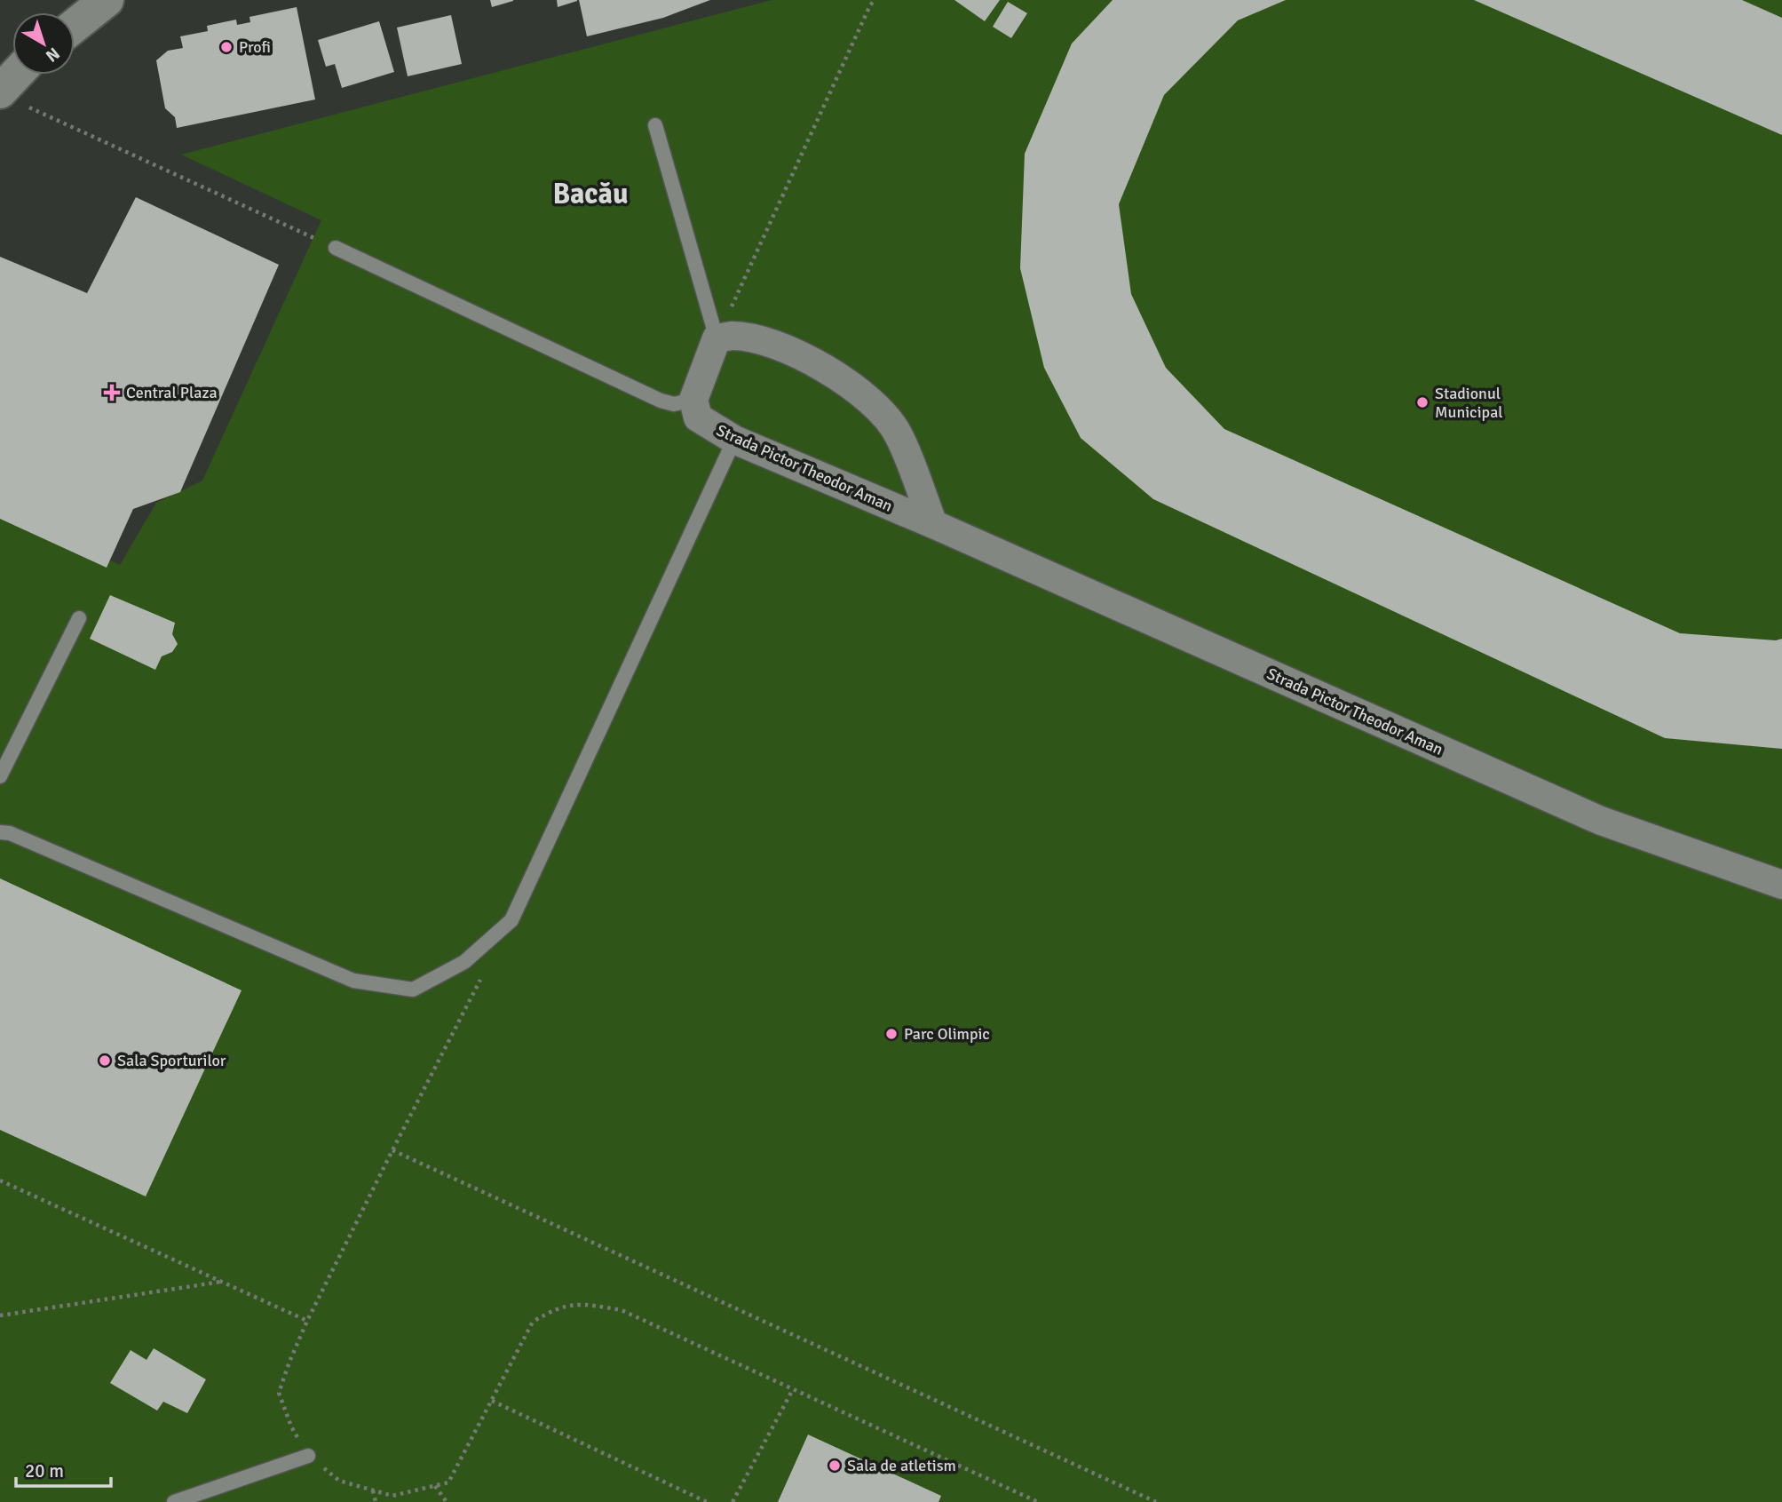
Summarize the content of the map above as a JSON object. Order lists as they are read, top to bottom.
{
  "streets": {
    "street": ["Strada Pictor Theodor Aman"]
  },
  "districts": ["Bacău"],
  "places": {
    "other": [
      "Profi",
      "Stadionul Municipal",
      "Parc Olimpic",
      "Sala Sporturilor",
      "Sala de atletism"
    ],
    "health": ["Central Plaza"]
  },
  "scale_bar": "20 m",
  "north": "bottom right"
}
